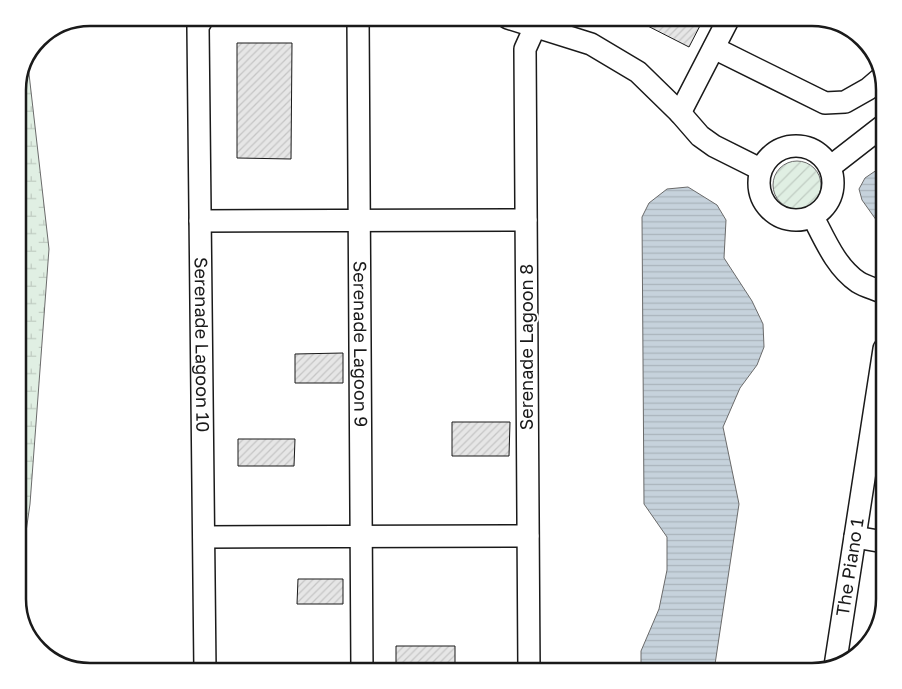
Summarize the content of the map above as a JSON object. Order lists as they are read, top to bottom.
{
  "streets": {
    "street": [
      "Serenade Lagoon 10",
      "Serenade Lagoon 9",
      "Serenade Lagoon 8",
      "The Piano 1"
    ]
  }
}
